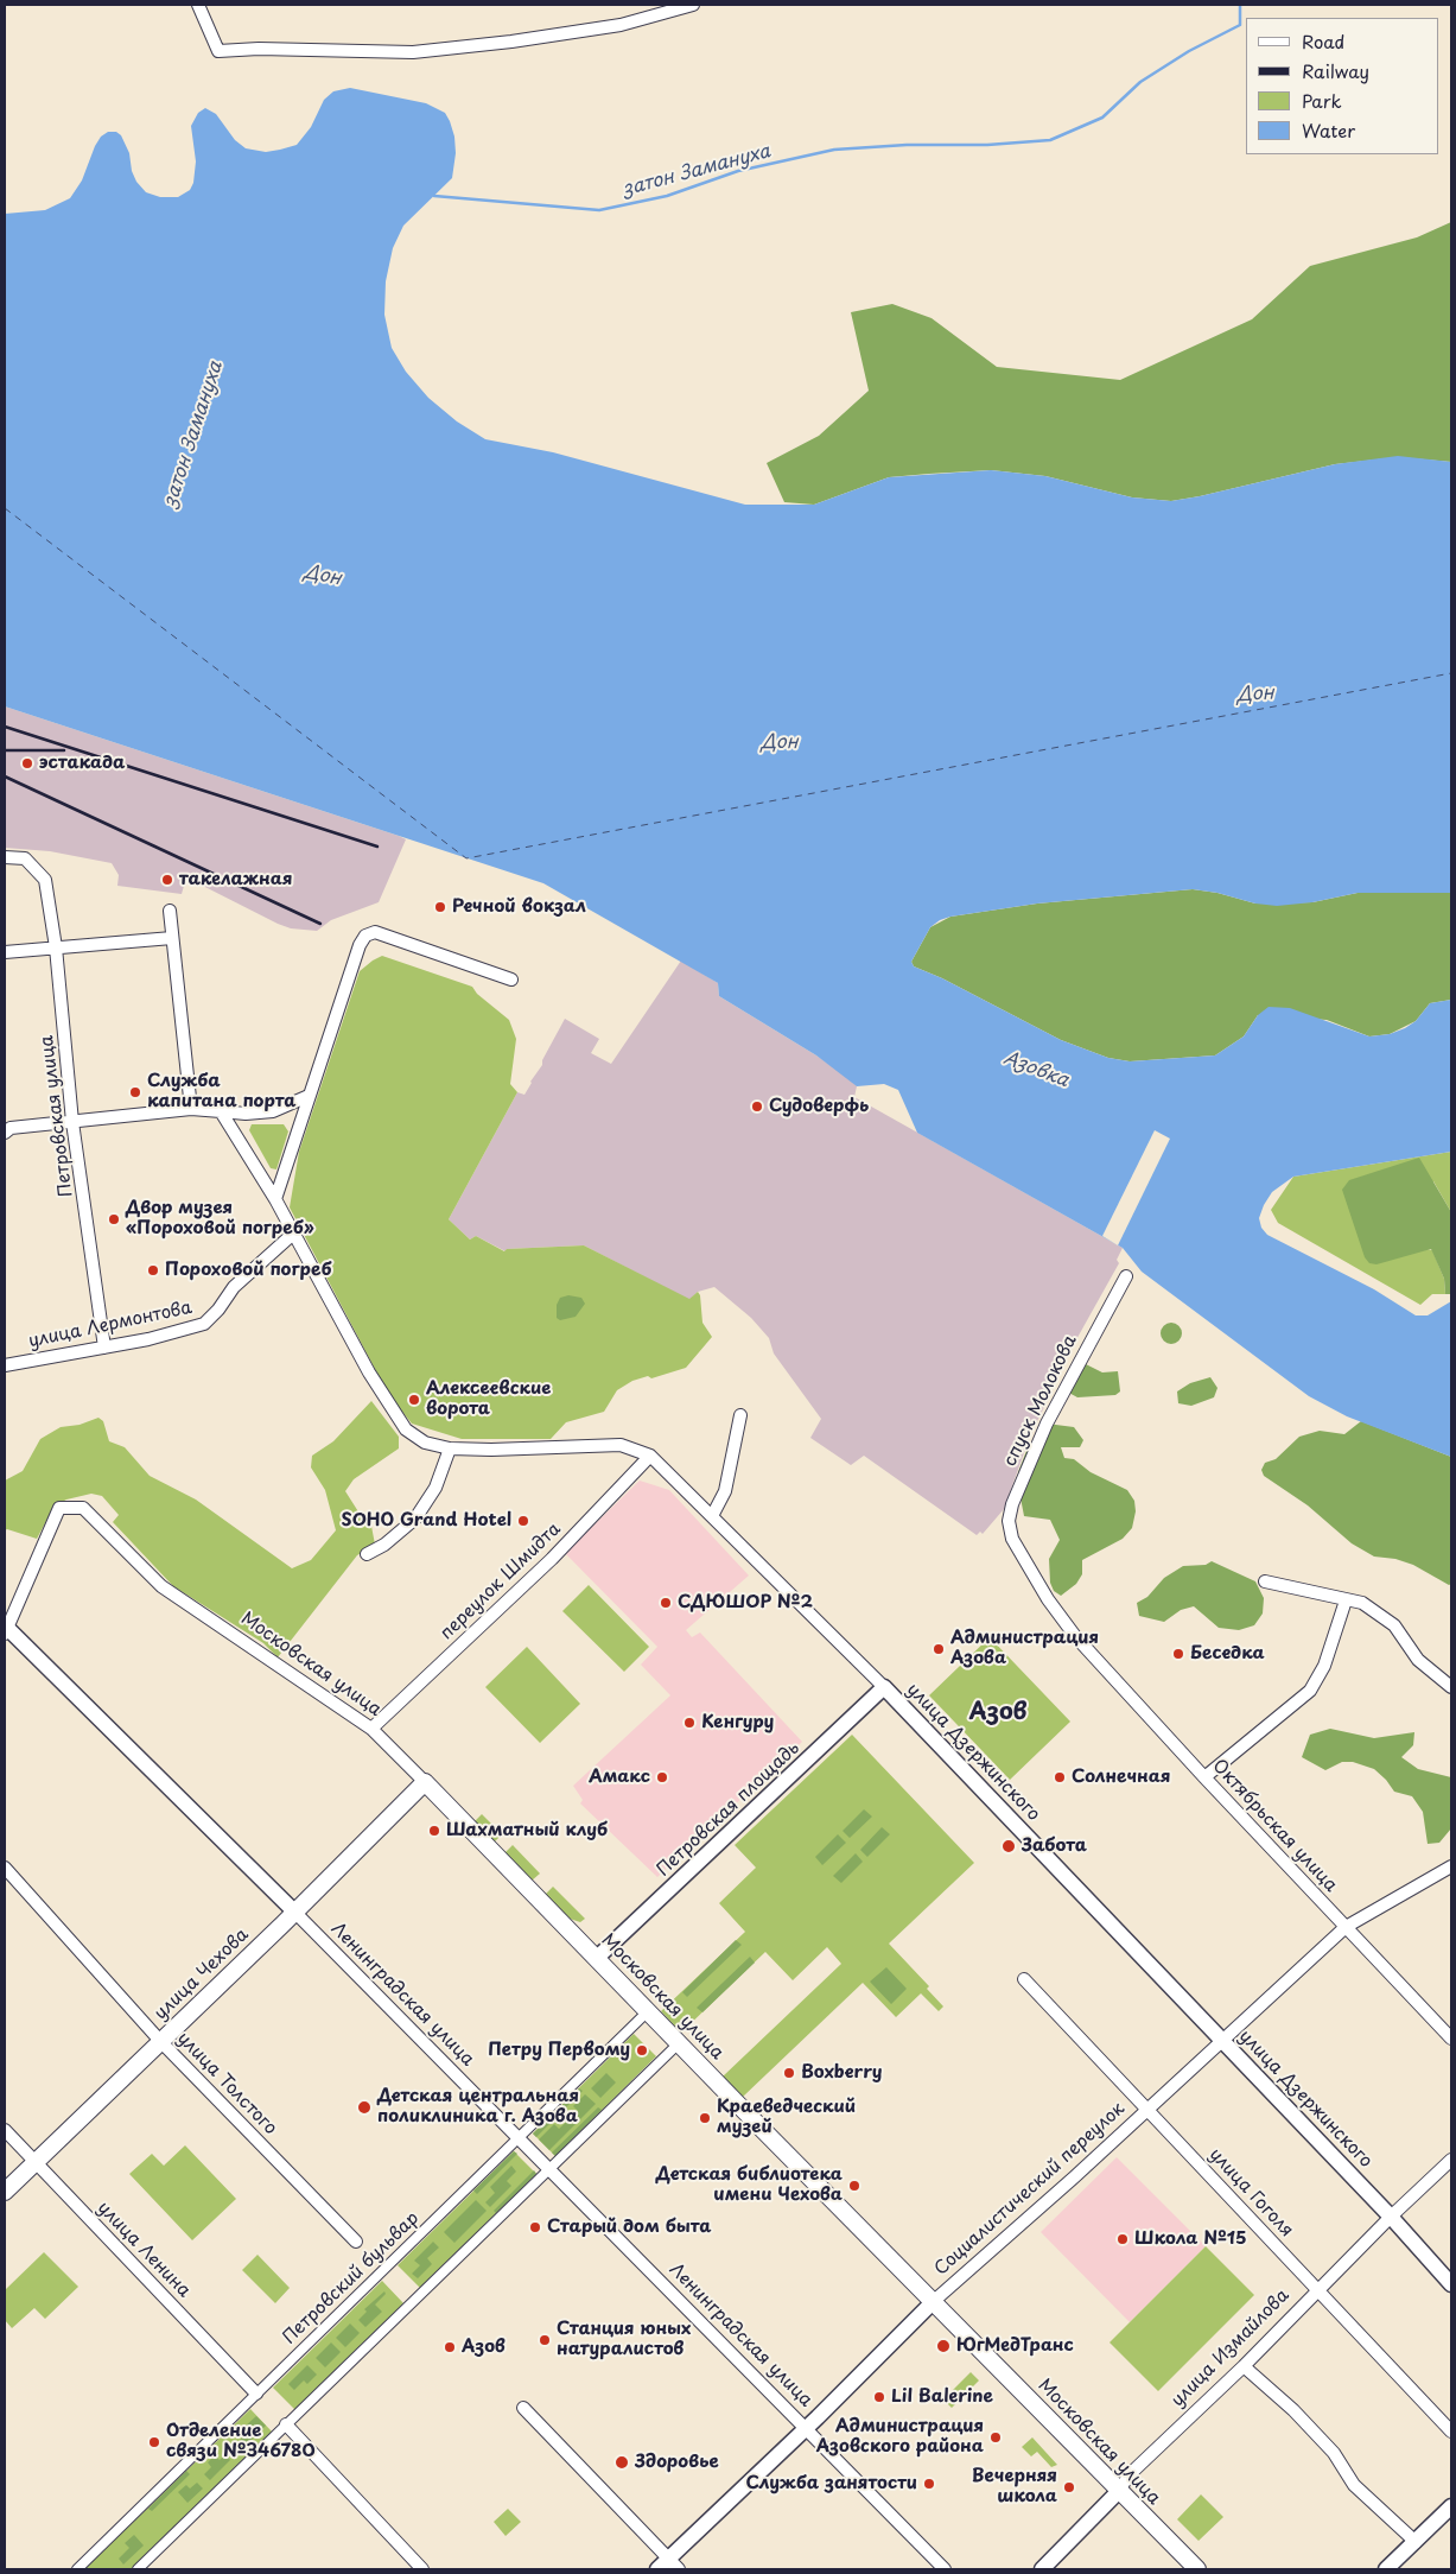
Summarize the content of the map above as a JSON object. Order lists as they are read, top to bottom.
{
  "streets": {
    "main road": ["Московская улица", "улица Чехова"],
    "street": [
      "Петровская улица",
      "улица Лермонтова",
      "спуск Молокова",
      "переулок Шмидта",
      "улица Дзержинского",
      "Петровская площадь",
      "Октябрьская улица",
      "Ленинградская улица",
      "улица Толстого",
      "Социалистический переулок",
      "улица Гоголя",
      "улица Ленина",
      "Петровский бульвар",
      "улица Измайлова"
    ]
  },
  "crossings": [
    ["Петровская улица", "улица Лермонтова"],
    ["улица Лермонтова", "улица Дзержинского"],
    ["спуск Молокова", "Октябрьская улица"],
    ["переулок Шмидта", "Московская улица"],
    ["переулок Шмидта", "улица Дзержинского"],
    ["Московская улица", "Петровская площадь"],
    ["Московская улица", "улица Чехова"],
    ["Московская улица", "Ленинградская улица"],
    ["Московская улица", "Социалистический переулок"],
    ["Московская улица", "Петровский бульвар"],
    ["Московская улица", "улица Измайлова"],
    ["улица Дзержинского", "Петровская площадь"],
    ["улица Дзержинского", "Социалистический переулок"],
    ["улица Дзержинского", "улица Измайлова"],
    ["Октябрьская улица", "Социалистический переулок"],
    ["улица Чехова", "Ленинградская улица"],
    ["улица Чехова", "улица Толстого"],
    ["улица Чехова", "улица Ленина"],
    ["Ленинградская улица", "Социалистический переулок"],
    ["Ленинградская улица", "Петровский бульвар"],
    ["Социалистический переулок", "улица Гоголя"],
    ["улица Гоголя", "улица Измайлова"],
    ["улица Ленина", "Петровский бульвар"]
  ],
  "districts": ["Азов"],
  "water": ["затон Замануха", "Дон", "Азовка"],
  "places": [
    "эстакада",
    "такелажная",
    "Речной вокзал",
    "Служба капитана порта",
    "Судоверфь",
    "Двор музея «Пороховой погреб»",
    "Пороховой погреб",
    "Алексеевские ворота",
    "SOHO Grand Hotel",
    "СДЮШОР №2",
    "Администрация Азова",
    "Беседка",
    "Кенгуру",
    "Амакс",
    "Солнечная",
    "Шахматный клуб",
    "Забота",
    "Петру Первому",
    "Boxberry",
    "Детская центральная поликлиника г. Азова",
    "Краеведческий музей",
    "Детская библиотека имени Чехова",
    "Старый дом быта",
    "Школа №15",
    "Станция юных натуралистов",
    "ЮгМедТранс",
    "Азов",
    "Lil Balerine",
    "Администрация Азовского района",
    "Отделение связи №346780",
    "Здоровье",
    "Служба занятости",
    "Вечерняя школа"
  ],
  "legend": [
    "Road",
    "Railway",
    "Park",
    "Water"
  ]
}
